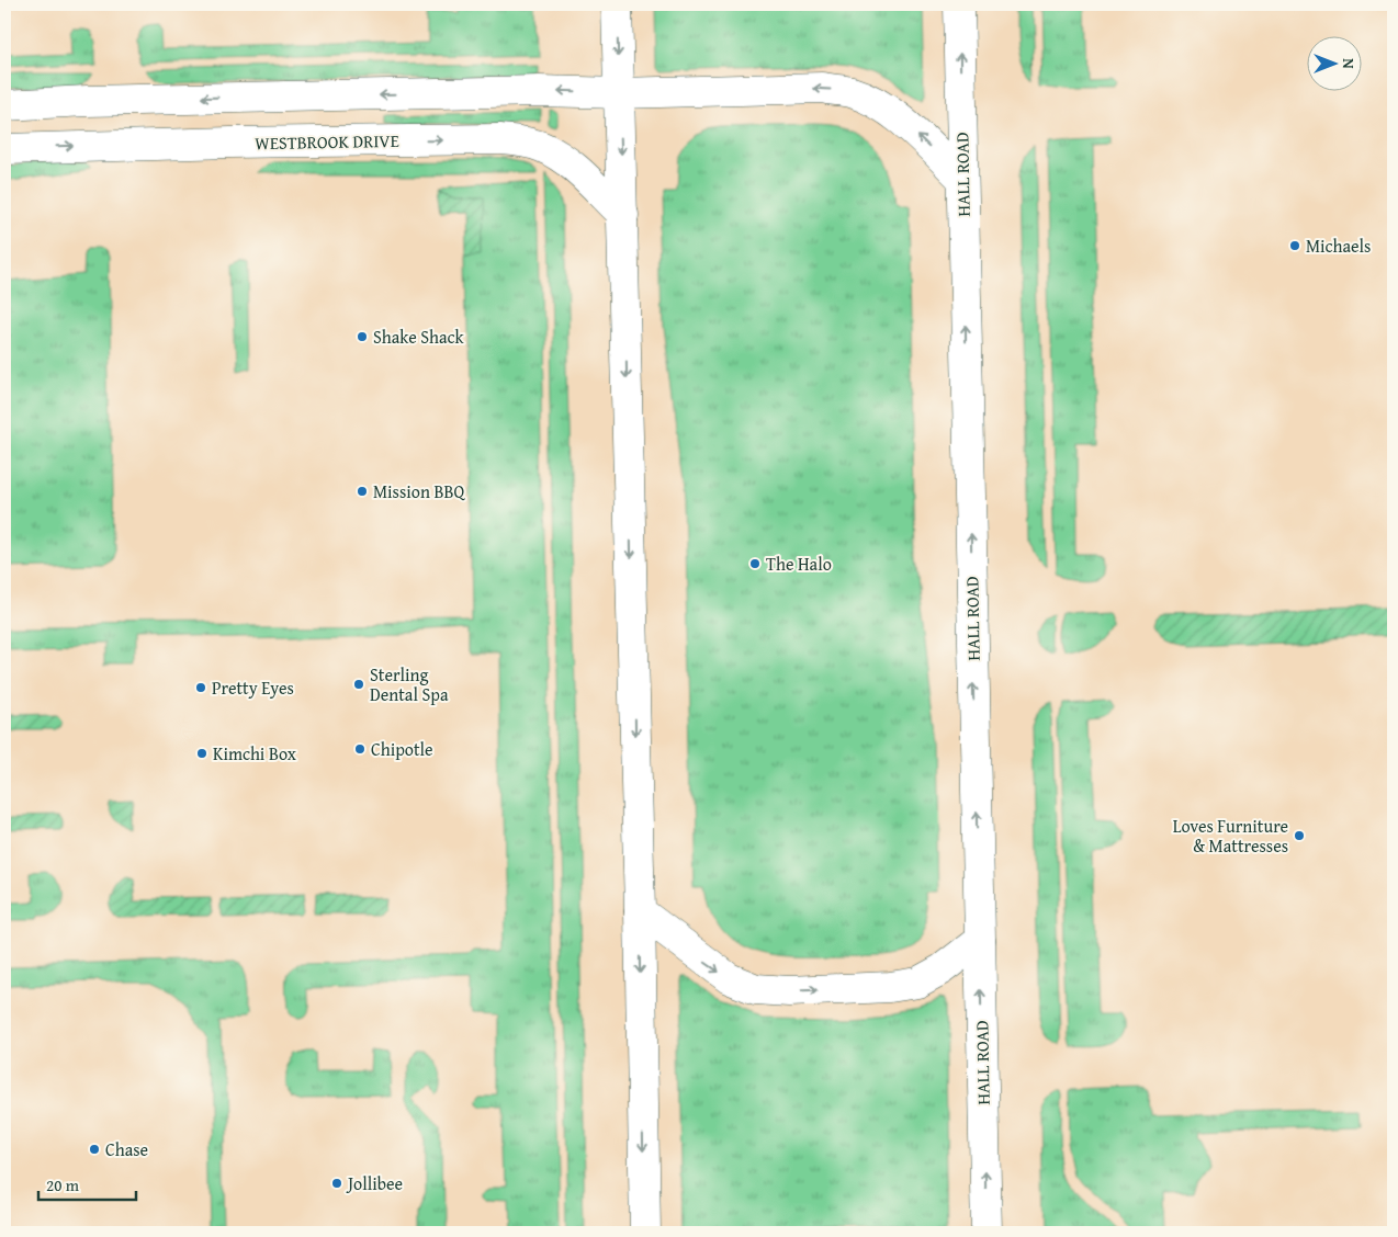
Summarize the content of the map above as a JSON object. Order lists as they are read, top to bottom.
{
  "streets": {
    "main road": ["WESTBROOK DRIVE", "HALL ROAD"]
  },
  "one_way": ["HALL ROAD"],
  "places": [
    "Michaels",
    "Shake Shack",
    "Mission BBQ",
    "The Halo",
    "Sterling Dental Spa",
    "Pretty Eyes",
    "Chipotle",
    "Kimchi Box",
    "Loves Furniture & Mattresses",
    "Chase",
    "Jollibee"
  ],
  "scale_bar": "20 m",
  "north": "right"
}
